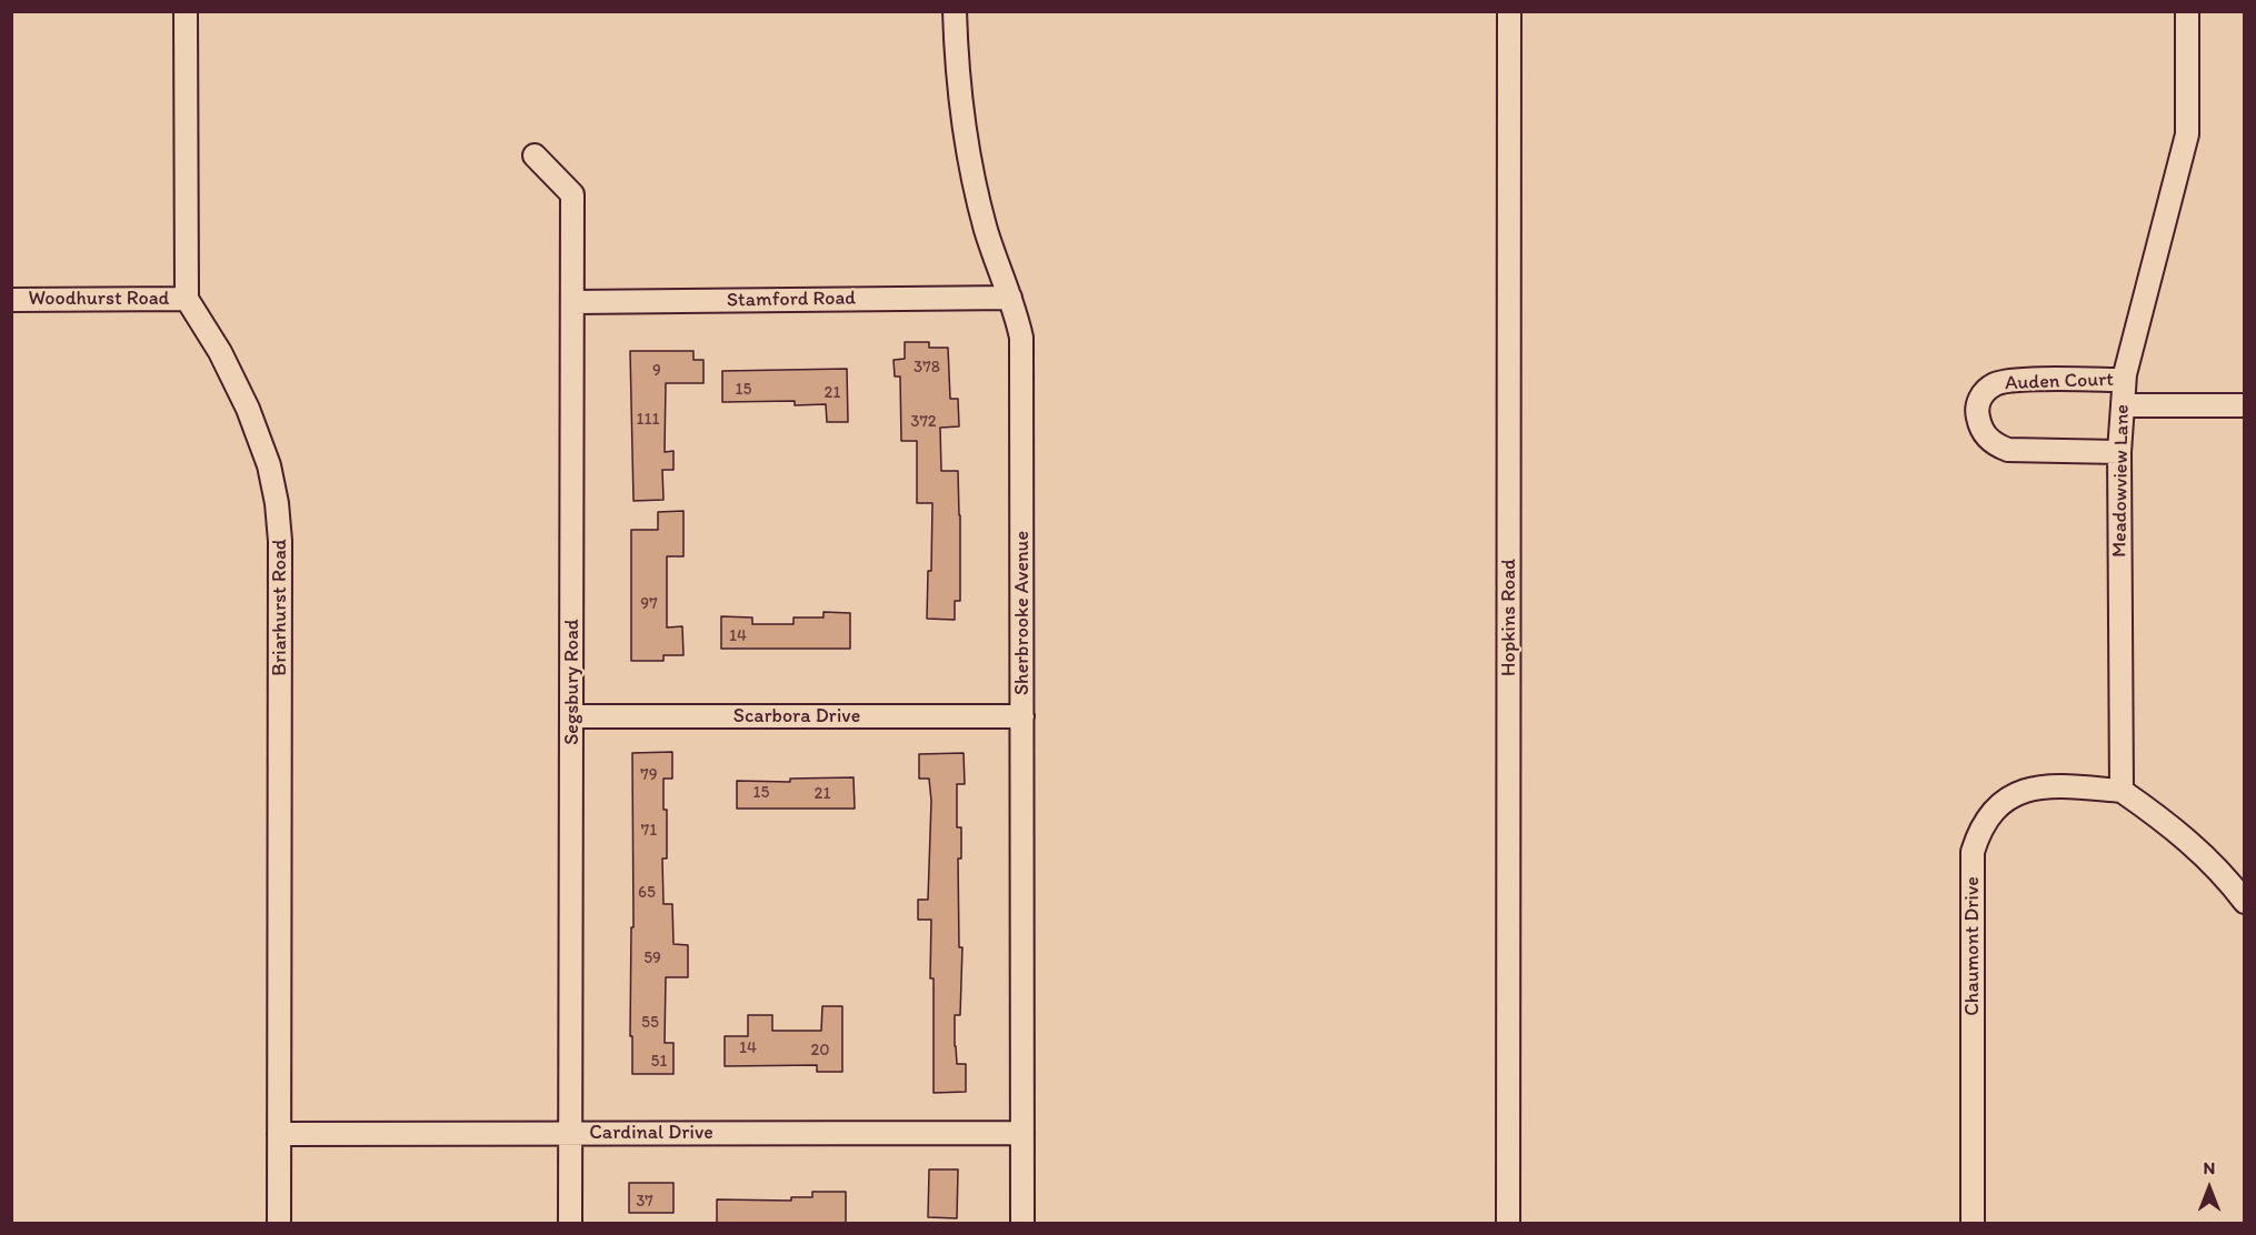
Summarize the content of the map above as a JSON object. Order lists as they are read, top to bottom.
{
  "streets": {
    "street": [
      "Woodhurst Road",
      "Stamford Road",
      "Auden Court",
      "Meadowview Lane",
      "Briarhurst Road",
      "Sherbrooke Avenue",
      "Hopkins Road",
      "Segsbury Road",
      "Scarbora Drive",
      "Chaumont Drive",
      "Cardinal Drive"
    ]
  },
  "crossings": [
    ["Woodhurst Road", "Briarhurst Road"],
    ["Stamford Road", "Sherbrooke Avenue"],
    ["Stamford Road", "Segsbury Road"],
    ["Auden Court", "Meadowview Lane"],
    ["Meadowview Lane", "Chaumont Drive"],
    ["Briarhurst Road", "Cardinal Drive"],
    ["Sherbrooke Avenue", "Scarbora Drive"],
    ["Sherbrooke Avenue", "Cardinal Drive"],
    ["Segsbury Road", "Scarbora Drive"],
    ["Segsbury Road", "Cardinal Drive"]
  ],
  "house_numbers": [
    "378",
    "9",
    "15",
    "21",
    "111",
    "372",
    "97",
    "14",
    "79",
    "15",
    "21",
    "71",
    "65",
    "59",
    "55",
    "14",
    "20",
    "51",
    "37"
  ],
  "north": "top"
}
